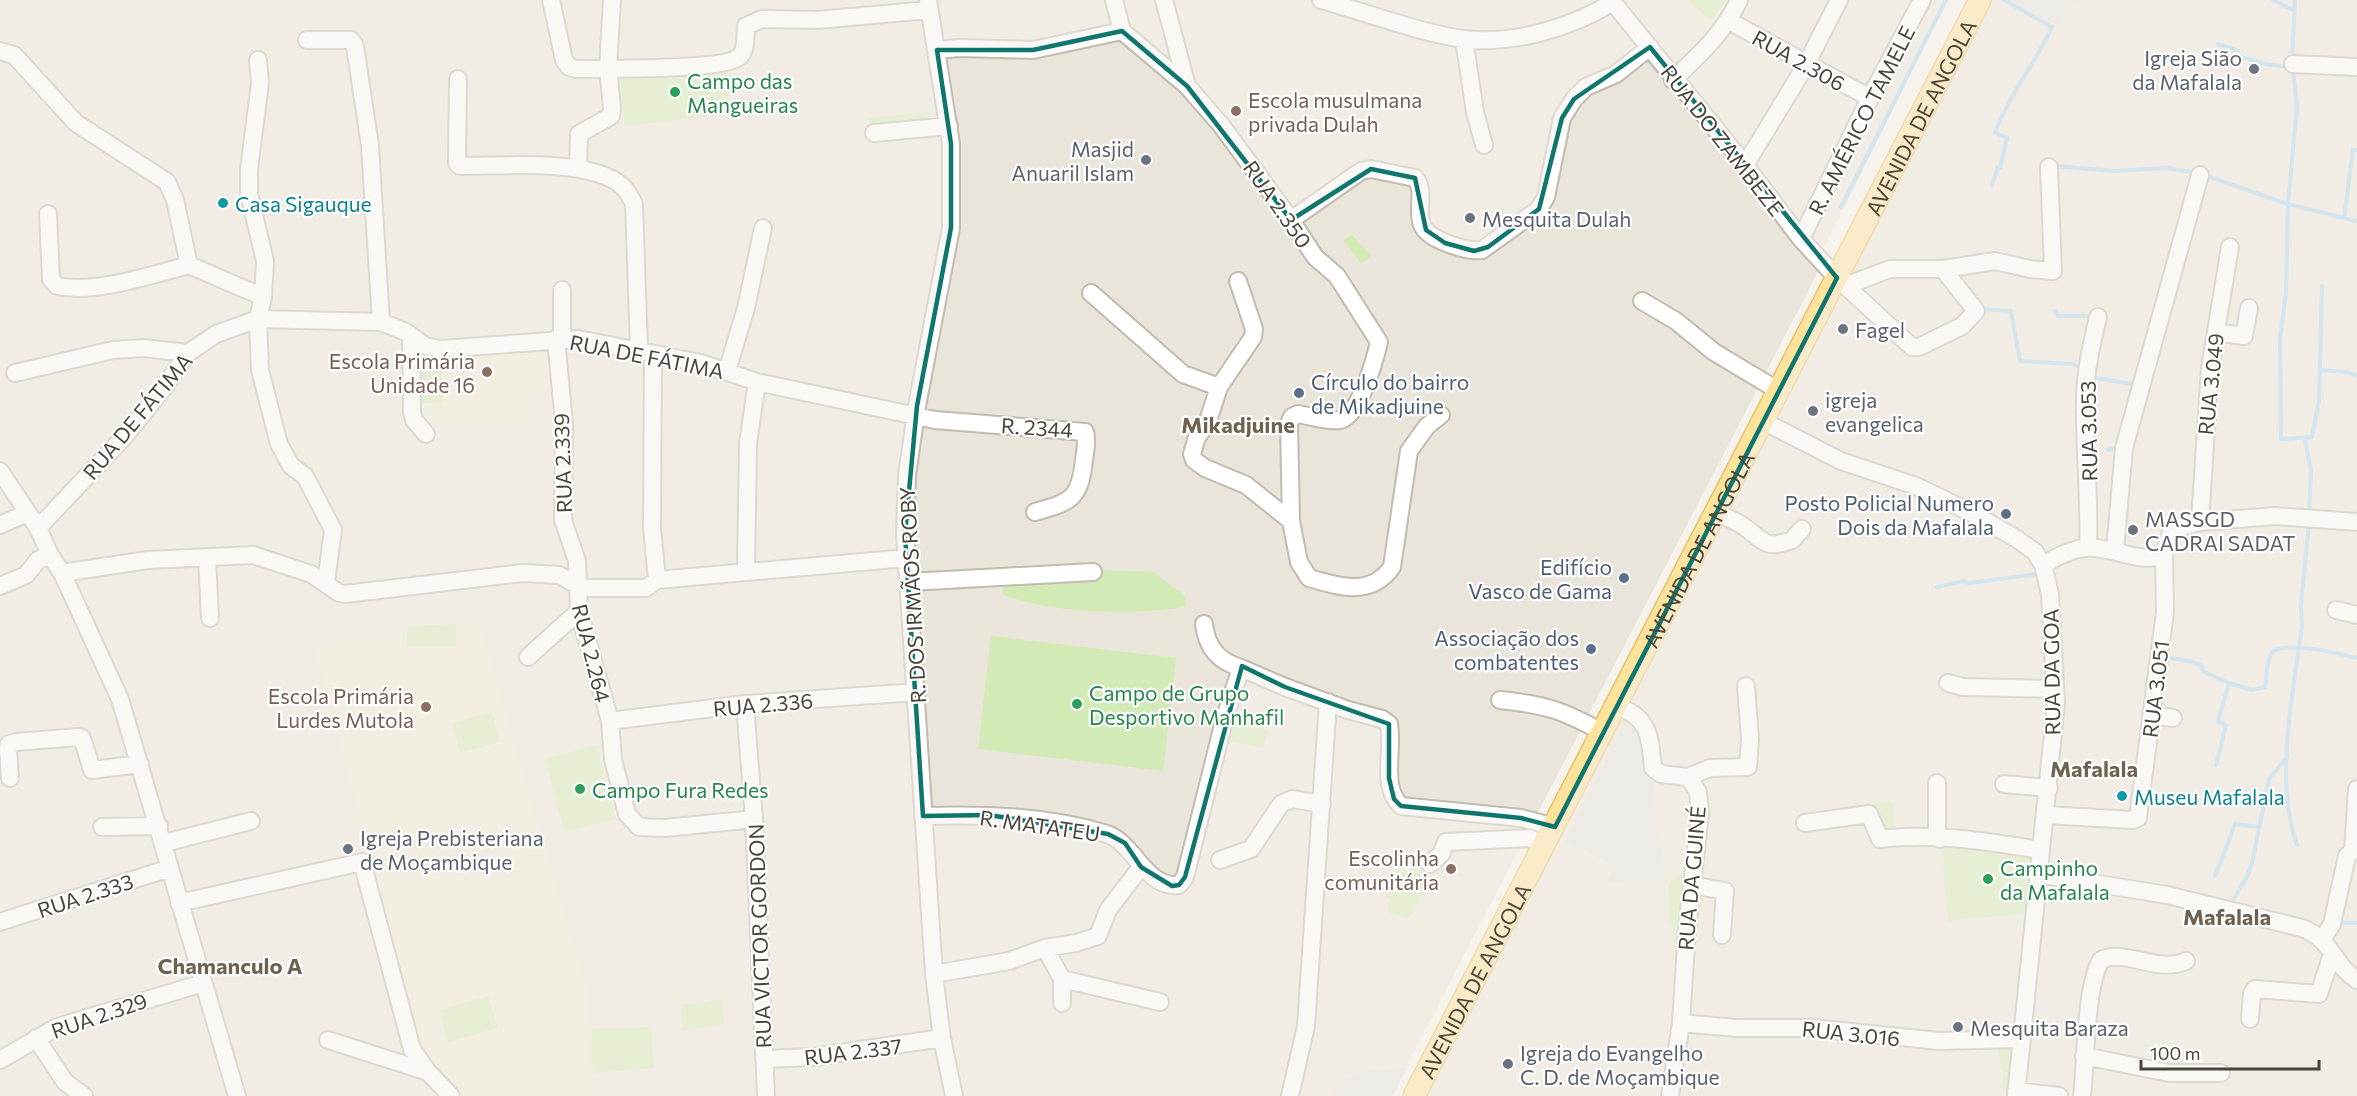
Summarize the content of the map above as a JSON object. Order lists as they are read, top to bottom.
{
  "streets": {
    "main road": ["AVENIDA DE ANGOLA"],
    "street": [
      "RUA 2.306",
      "R. AMÉRICO TAMELE",
      "RUA DO ZAMBEZE",
      "RUA 2.350",
      "RUA DE FÁTIMA",
      "RUA 3.049",
      "R. 2344",
      "RUA 3.053",
      "RUA 2.339",
      "R. DOS IRMÃOS ROBY",
      "RUA 2.264",
      "RUA DA GOA",
      "RUA 3.051",
      "RUA 2.336",
      "R. MATATEU",
      "RUA DA GUINÉ",
      "RUA 2.333",
      "RUA VICTOR GORDON",
      "RUA 2.329",
      "RUA 3.016",
      "RUA 2.337"
    ]
  },
  "crossings": [
    ["RUA 2.306", "R. AMÉRICO TAMELE"],
    ["AVENIDA DE ANGOLA", "RUA DO ZAMBEZE"],
    ["AVENIDA DE ANGOLA", "RUA DA GOA"],
    ["AVENIDA DE ANGOLA", "RUA DA GUINÉ"],
    ["R. AMÉRICO TAMELE", "RUA DO ZAMBEZE"],
    ["RUA DE FÁTIMA", "R. 2344"],
    ["RUA DE FÁTIMA", "RUA 2.339"],
    ["RUA DE FÁTIMA", "R. DOS IRMÃOS ROBY"],
    ["R. 2344", "R. DOS IRMÃOS ROBY"],
    ["RUA 2.339", "RUA 2.264"],
    ["R. DOS IRMÃOS ROBY", "RUA 2.336"],
    ["R. DOS IRMÃOS ROBY", "R. MATATEU"],
    ["R. DOS IRMÃOS ROBY", "RUA 2.337"],
    ["RUA 2.264", "RUA 2.336"],
    ["RUA 2.264", "RUA VICTOR GORDON"],
    ["RUA DA GOA", "RUA 3.051"],
    ["RUA DA GOA", "RUA 3.016"],
    ["RUA 2.336", "RUA VICTOR GORDON"],
    ["RUA DA GUINÉ", "RUA 3.016"],
    ["RUA VICTOR GORDON", "RUA 2.337"]
  ],
  "districts": [
    "Mikadjuine",
    "Mafalala",
    "Mafalala",
    "Chamanculo A"
  ],
  "places": [
    "Igreja Sião da Mafalala",
    "Campo das Mangueiras",
    "Escola musulmana privada Dulah",
    "Masjid Anuaril Islam",
    "Casa Sigauque",
    "Mesquita Dulah",
    "Fagel",
    "Escola Primária Unidade 16",
    "Círculo do bairro de Mikadjuine",
    "igreja evangelica",
    "Posto Policial Numero Dois da Mafalala",
    "MASSGD CADRAI SADAT",
    "Edifício Vasco de Gama",
    "Associação dos combatentes",
    "Campo de Grupo Desportivo Manhafil",
    "Escola Primária Lurdes Mutola",
    "Campo Fura Redes",
    "Museu Mafalala",
    "Igreja Prebisteriana de Moçambique",
    "Escolinha comunitária",
    "Campinho da Mafalala",
    "Mesquita Baraza",
    "Igreja do Evangelho C. D. de Moçambique"
  ],
  "scale_bar": "100 m"
}
